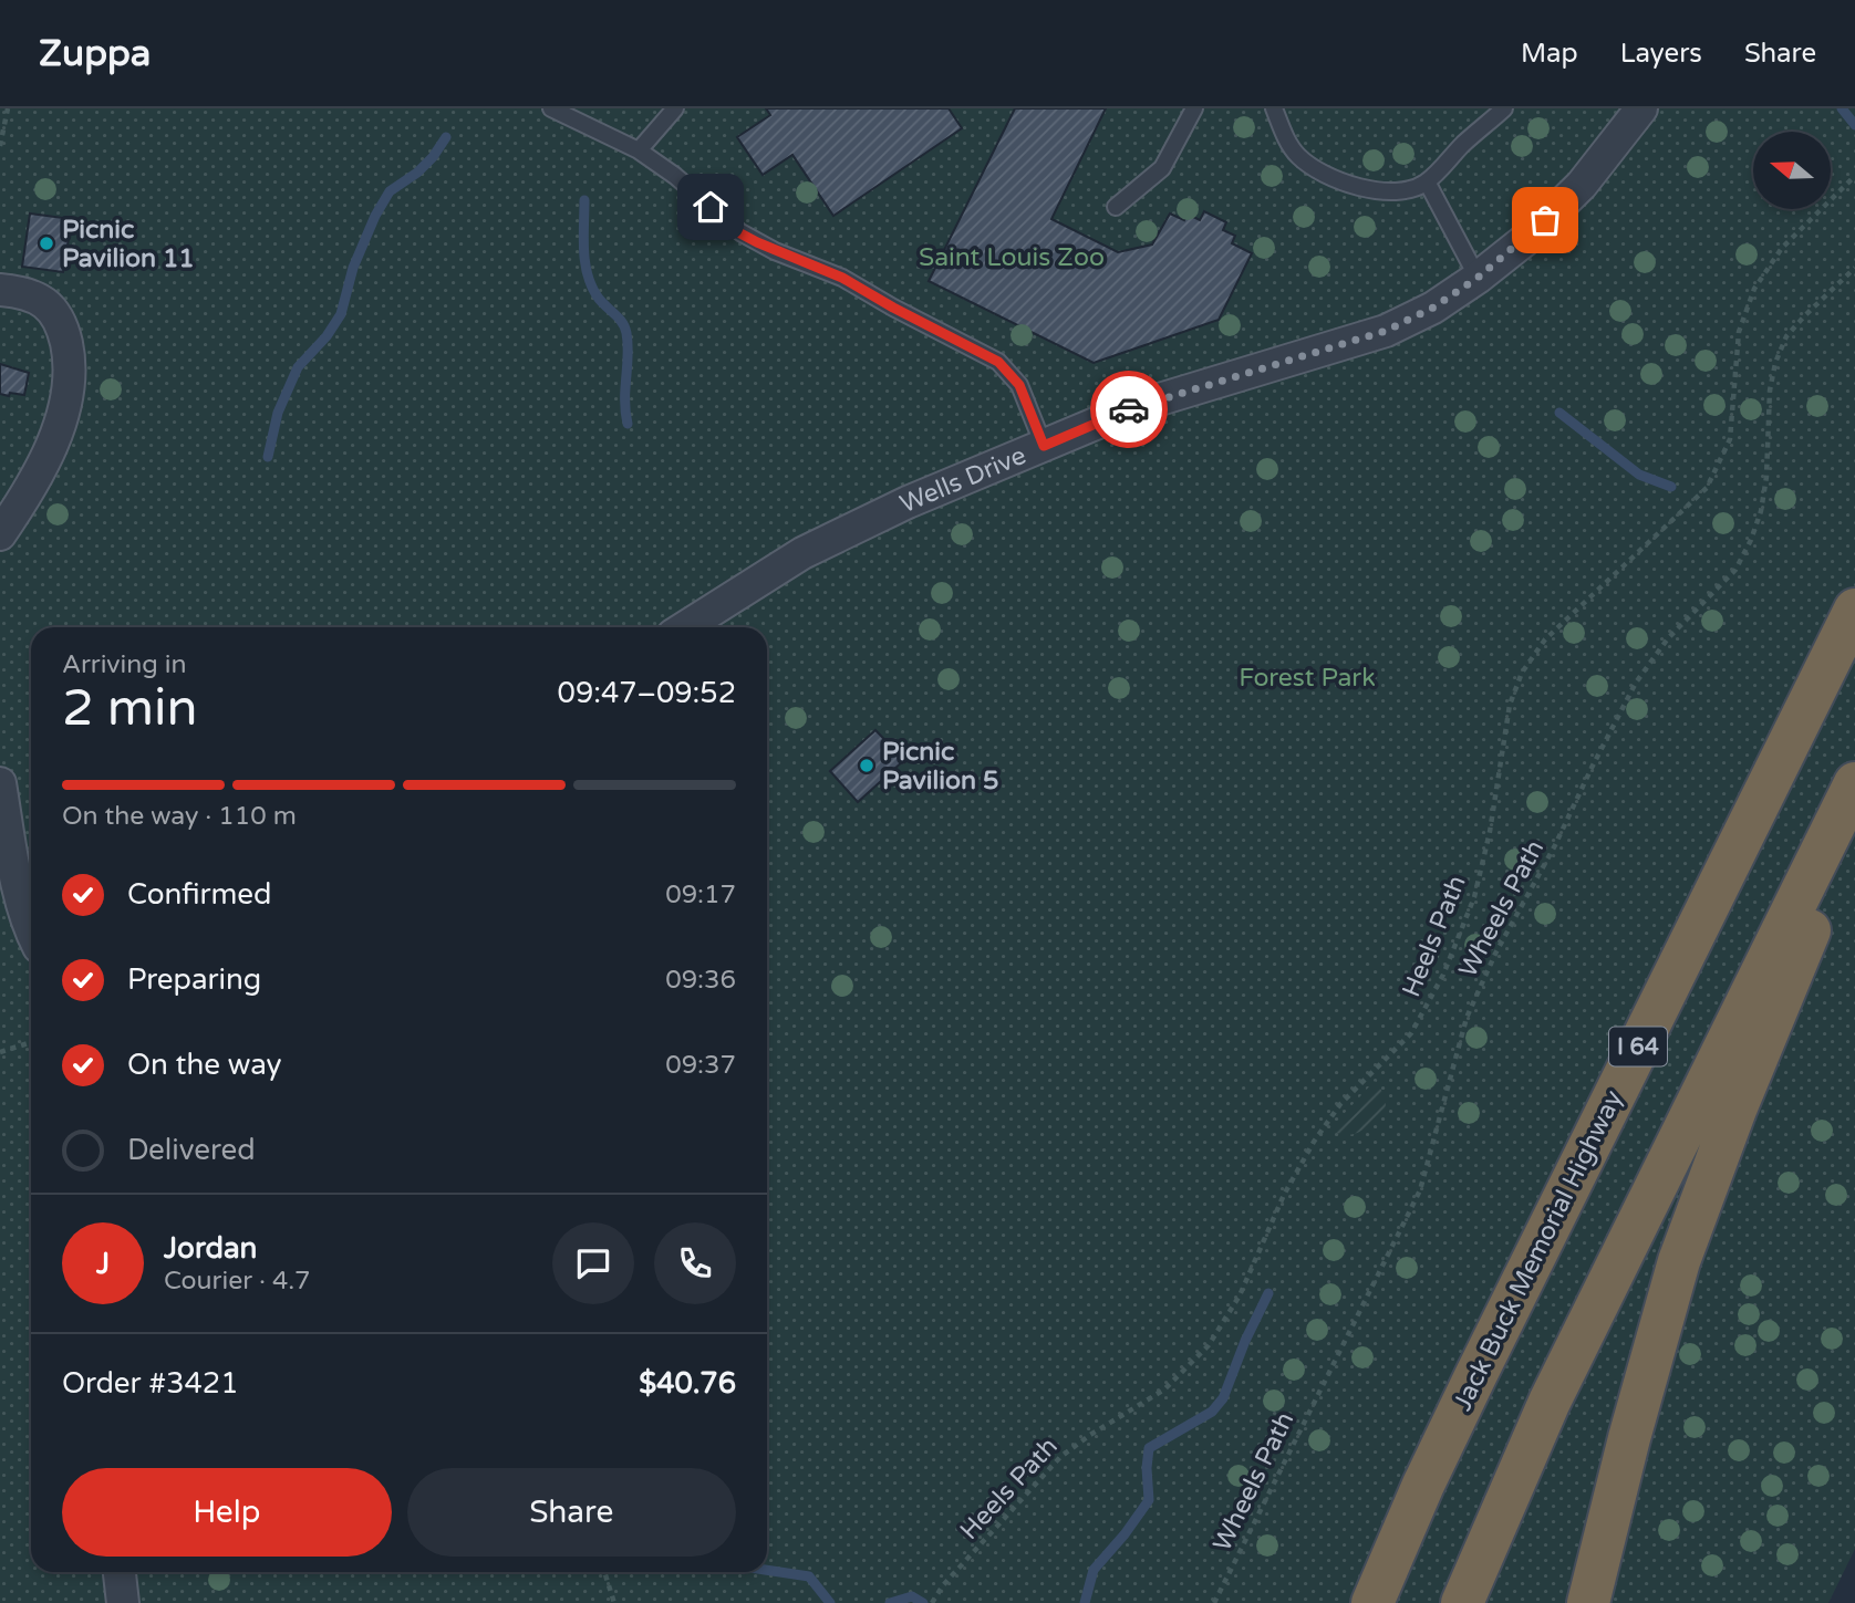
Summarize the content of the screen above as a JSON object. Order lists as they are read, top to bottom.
{
  "streets": {
    "highway": ["I 64", "Jack Buck Memorial Highway"],
    "street": ["Wells Drive"],
    "path": ["Wheels Path", "Heels Path"]
  },
  "parks": ["Saint Louis Zoo", "Forest Park"],
  "places": ["Picnic Pavilion 11", "Picnic Pavilion 5"],
  "north": "left",
  "page": {
    "header": "Zuppa",
    "nav": ["Map", "Layers", "Share"],
    "heading": ["2 min", "Arriving in", "09:47–09:52"],
    "panel": [
      "Jordan",
      "Courier · 4.7",
      "Order #3421",
      "$40.76"
    ],
    "bar": "On the way · 110 m",
    "list": [
      ["Confirmed", "09:17"],
      ["Preparing", "09:36"],
      ["On the way", "09:37"],
      "Delivered"
    ],
    "round": "J",
    "buttons": ["Help", "Share"]
  }
}
